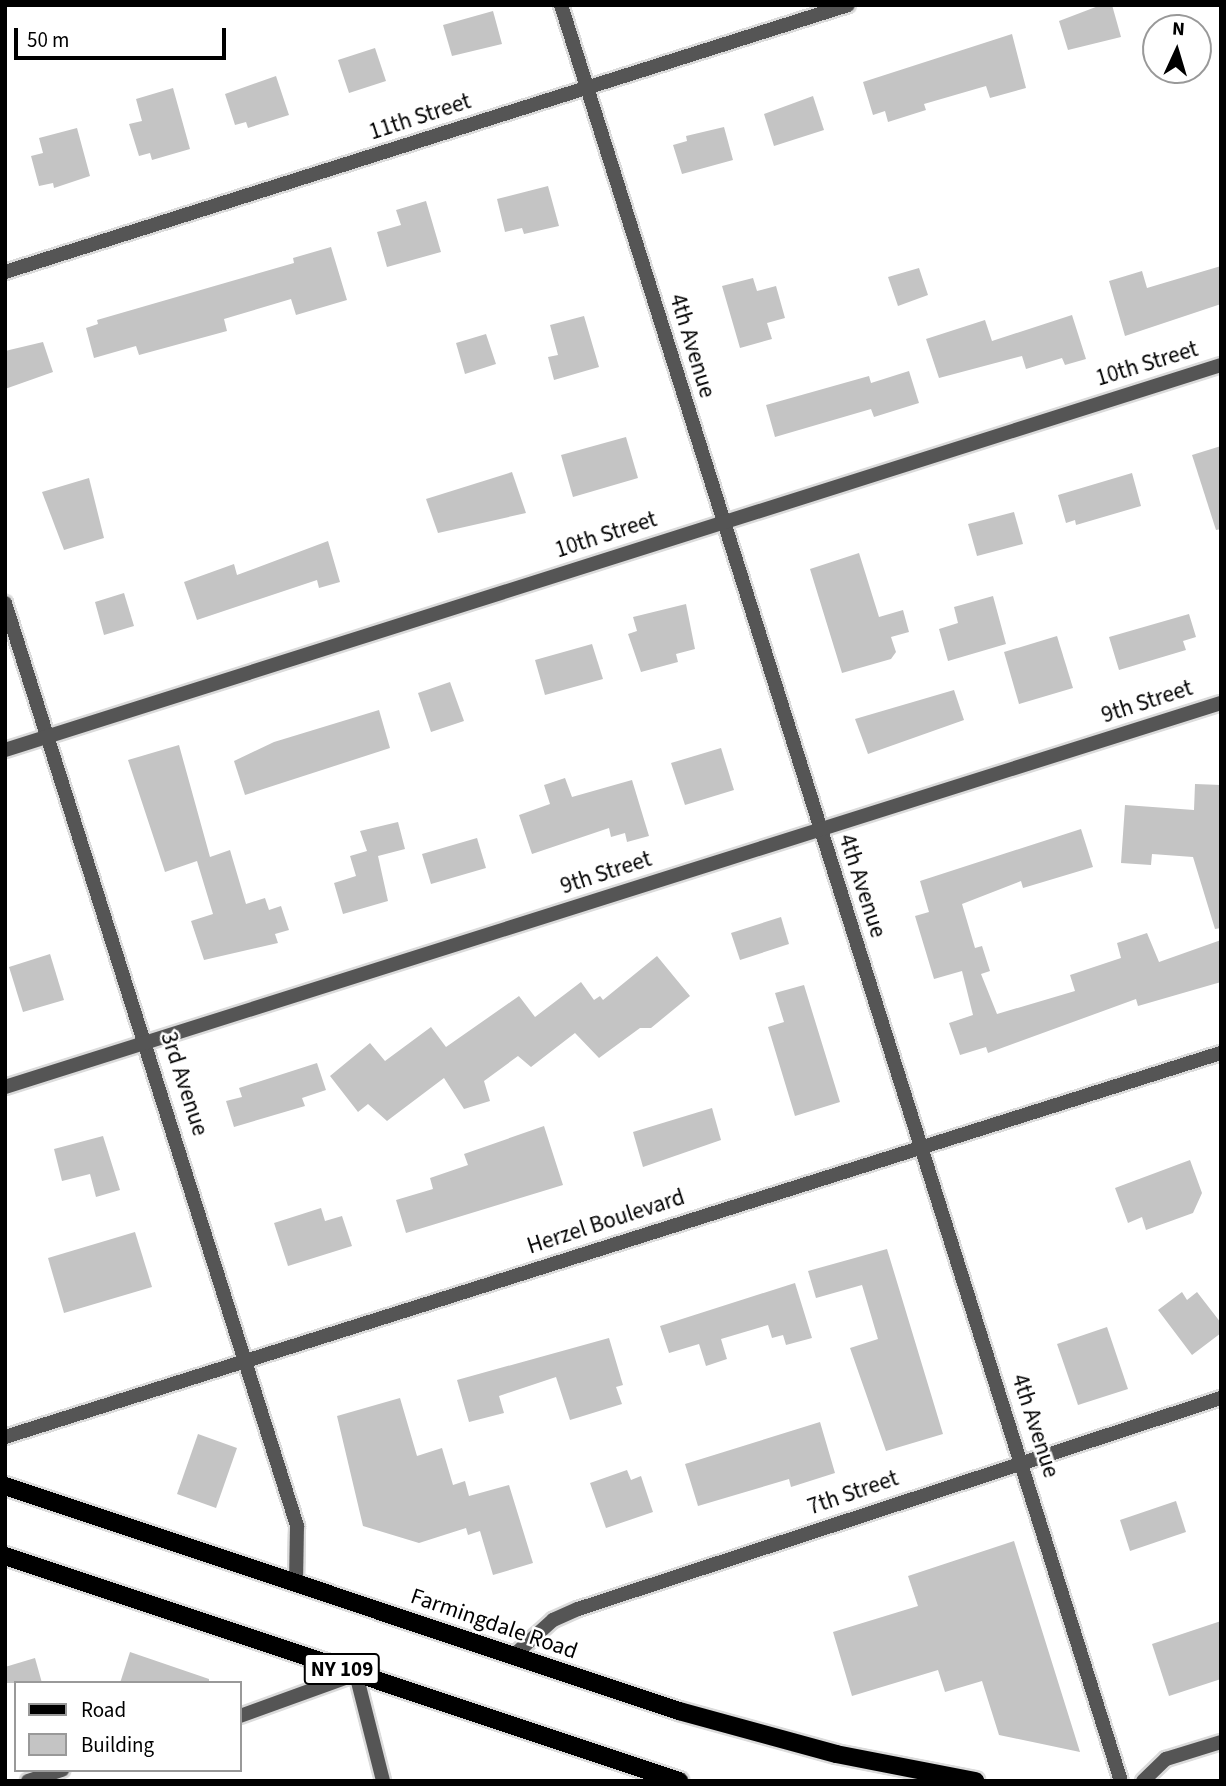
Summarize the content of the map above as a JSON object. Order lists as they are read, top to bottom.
{
  "streets": {
    "main road": ["Farmingdale Road", "NY 109"],
    "street": [
      "11th Street",
      "4th Avenue",
      "10th Street",
      "9th Street",
      "3rd Avenue",
      "Herzel Boulevard",
      "7th Street"
    ]
  },
  "crossings": [
    ["11th Street", "4th Avenue"],
    ["4th Avenue", "10th Street"],
    ["4th Avenue", "9th Street"],
    ["4th Avenue", "Herzel Boulevard"],
    ["4th Avenue", "7th Street"],
    ["10th Street", "3rd Avenue"],
    ["9th Street", "3rd Avenue"],
    ["3rd Avenue", "Herzel Boulevard"],
    ["3rd Avenue", "Farmingdale Road"],
    ["7th Street", "Farmingdale Road"]
  ],
  "legend": ["Road", "Building"],
  "scale_bar": "50 m",
  "north": "top"
}
